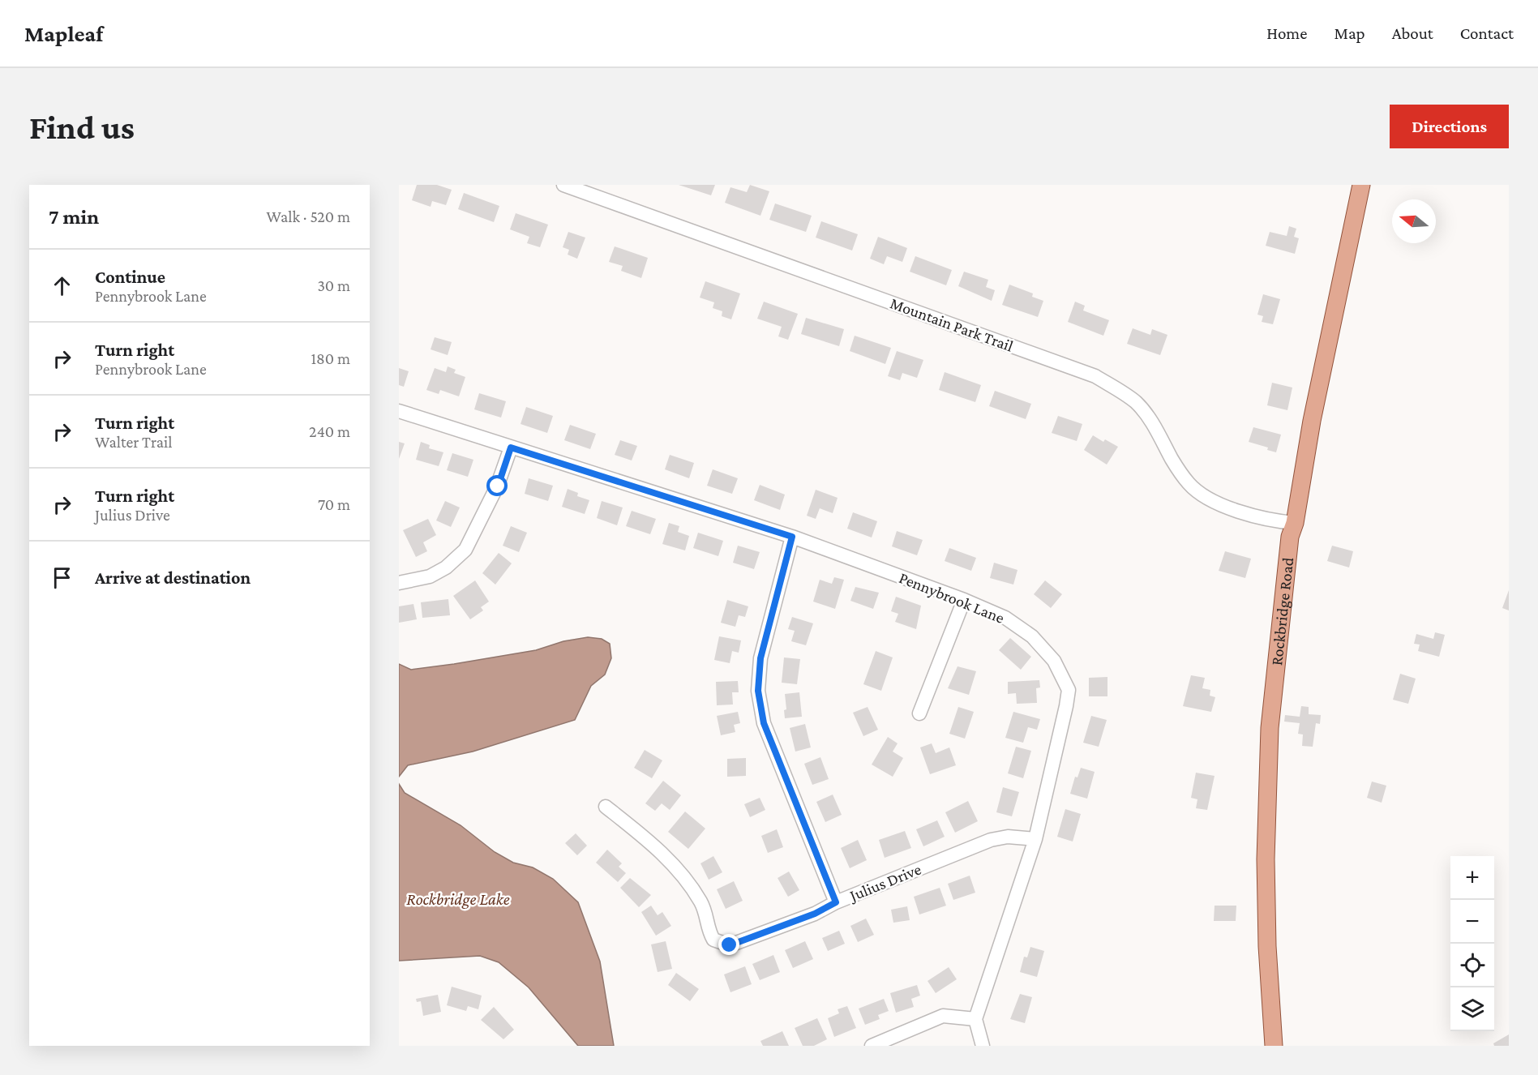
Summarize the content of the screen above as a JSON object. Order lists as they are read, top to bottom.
{
  "streets": {
    "main road": ["Rockbridge Road"],
    "street": ["Mountain Park Trail", "Pennybrook Lane", "Julius Drive"]
  },
  "crossings": [
    ["Mountain Park Trail", "Rockbridge Road"],
    ["Pennybrook Lane", "Julius Drive"]
  ],
  "water": ["Rockbridge Lake"],
  "north": "left",
  "page": {
    "header": "Mapleaf",
    "nav": [
      "Home",
      "Map",
      "About",
      "Contact"
    ],
    "buttons": "Directions",
    "title": "Find us",
    "heading": ["7 min", "Walk · 520 m"],
    "list": [
      ["Continue", "Pennybrook Lane", "30 m"],
      ["Turn right", "Pennybrook Lane", "180 m"],
      ["Turn right", "Walter Trail", "240 m"],
      ["Turn right", "Julius Drive", "70 m"],
      "Arrive at destination"
    ],
    "map_buttons": ["+", "−"]
  }
}
